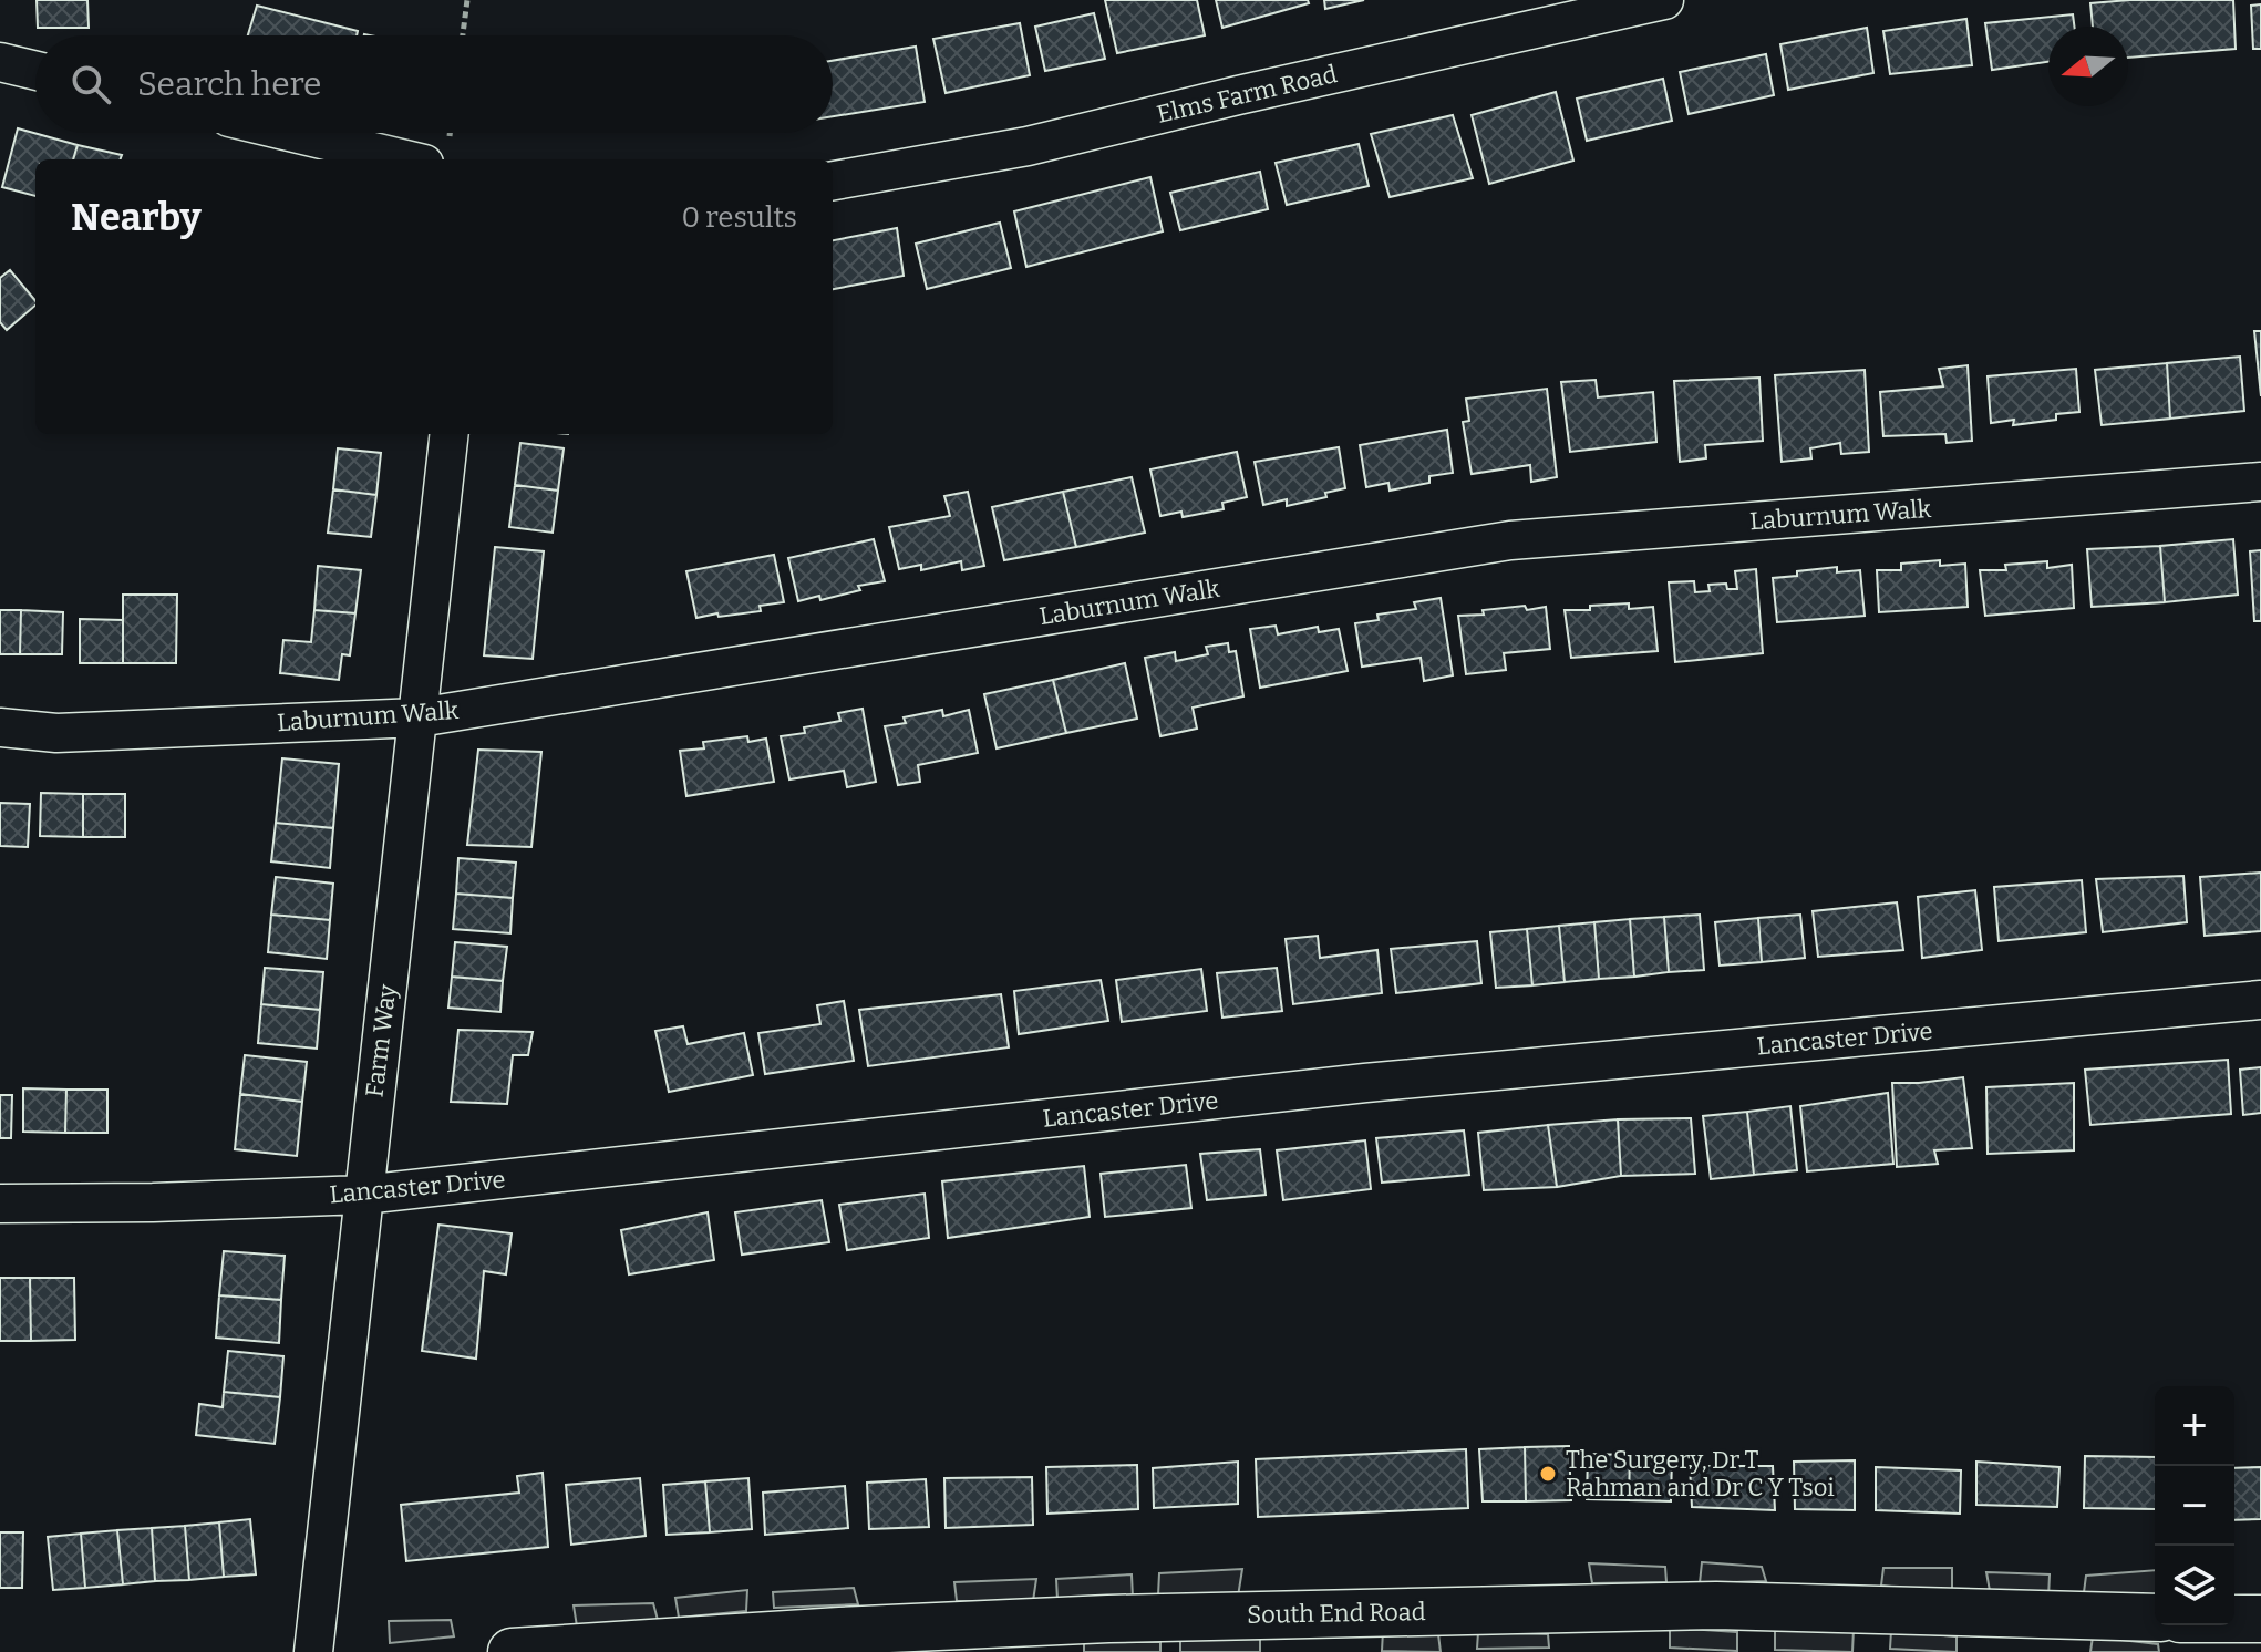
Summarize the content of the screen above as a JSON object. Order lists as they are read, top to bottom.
{
  "streets": {
    "street": [
      "Elms Farm Road",
      "Laburnum Walk",
      "Lancaster Drive",
      "Farm Way",
      "South End Road"
    ]
  },
  "crossings": [
    ["Laburnum Walk", "Farm Way"],
    ["Lancaster Drive", "Farm Way"]
  ],
  "places": ["The Surgery, Dr T Rahman and Dr C Y Tsoi"],
  "north": "left",
  "page": {
    "search": "Search here",
    "heading": ["Nearby", "0 results"],
    "map_buttons": ["+", "−"]
  }
}
